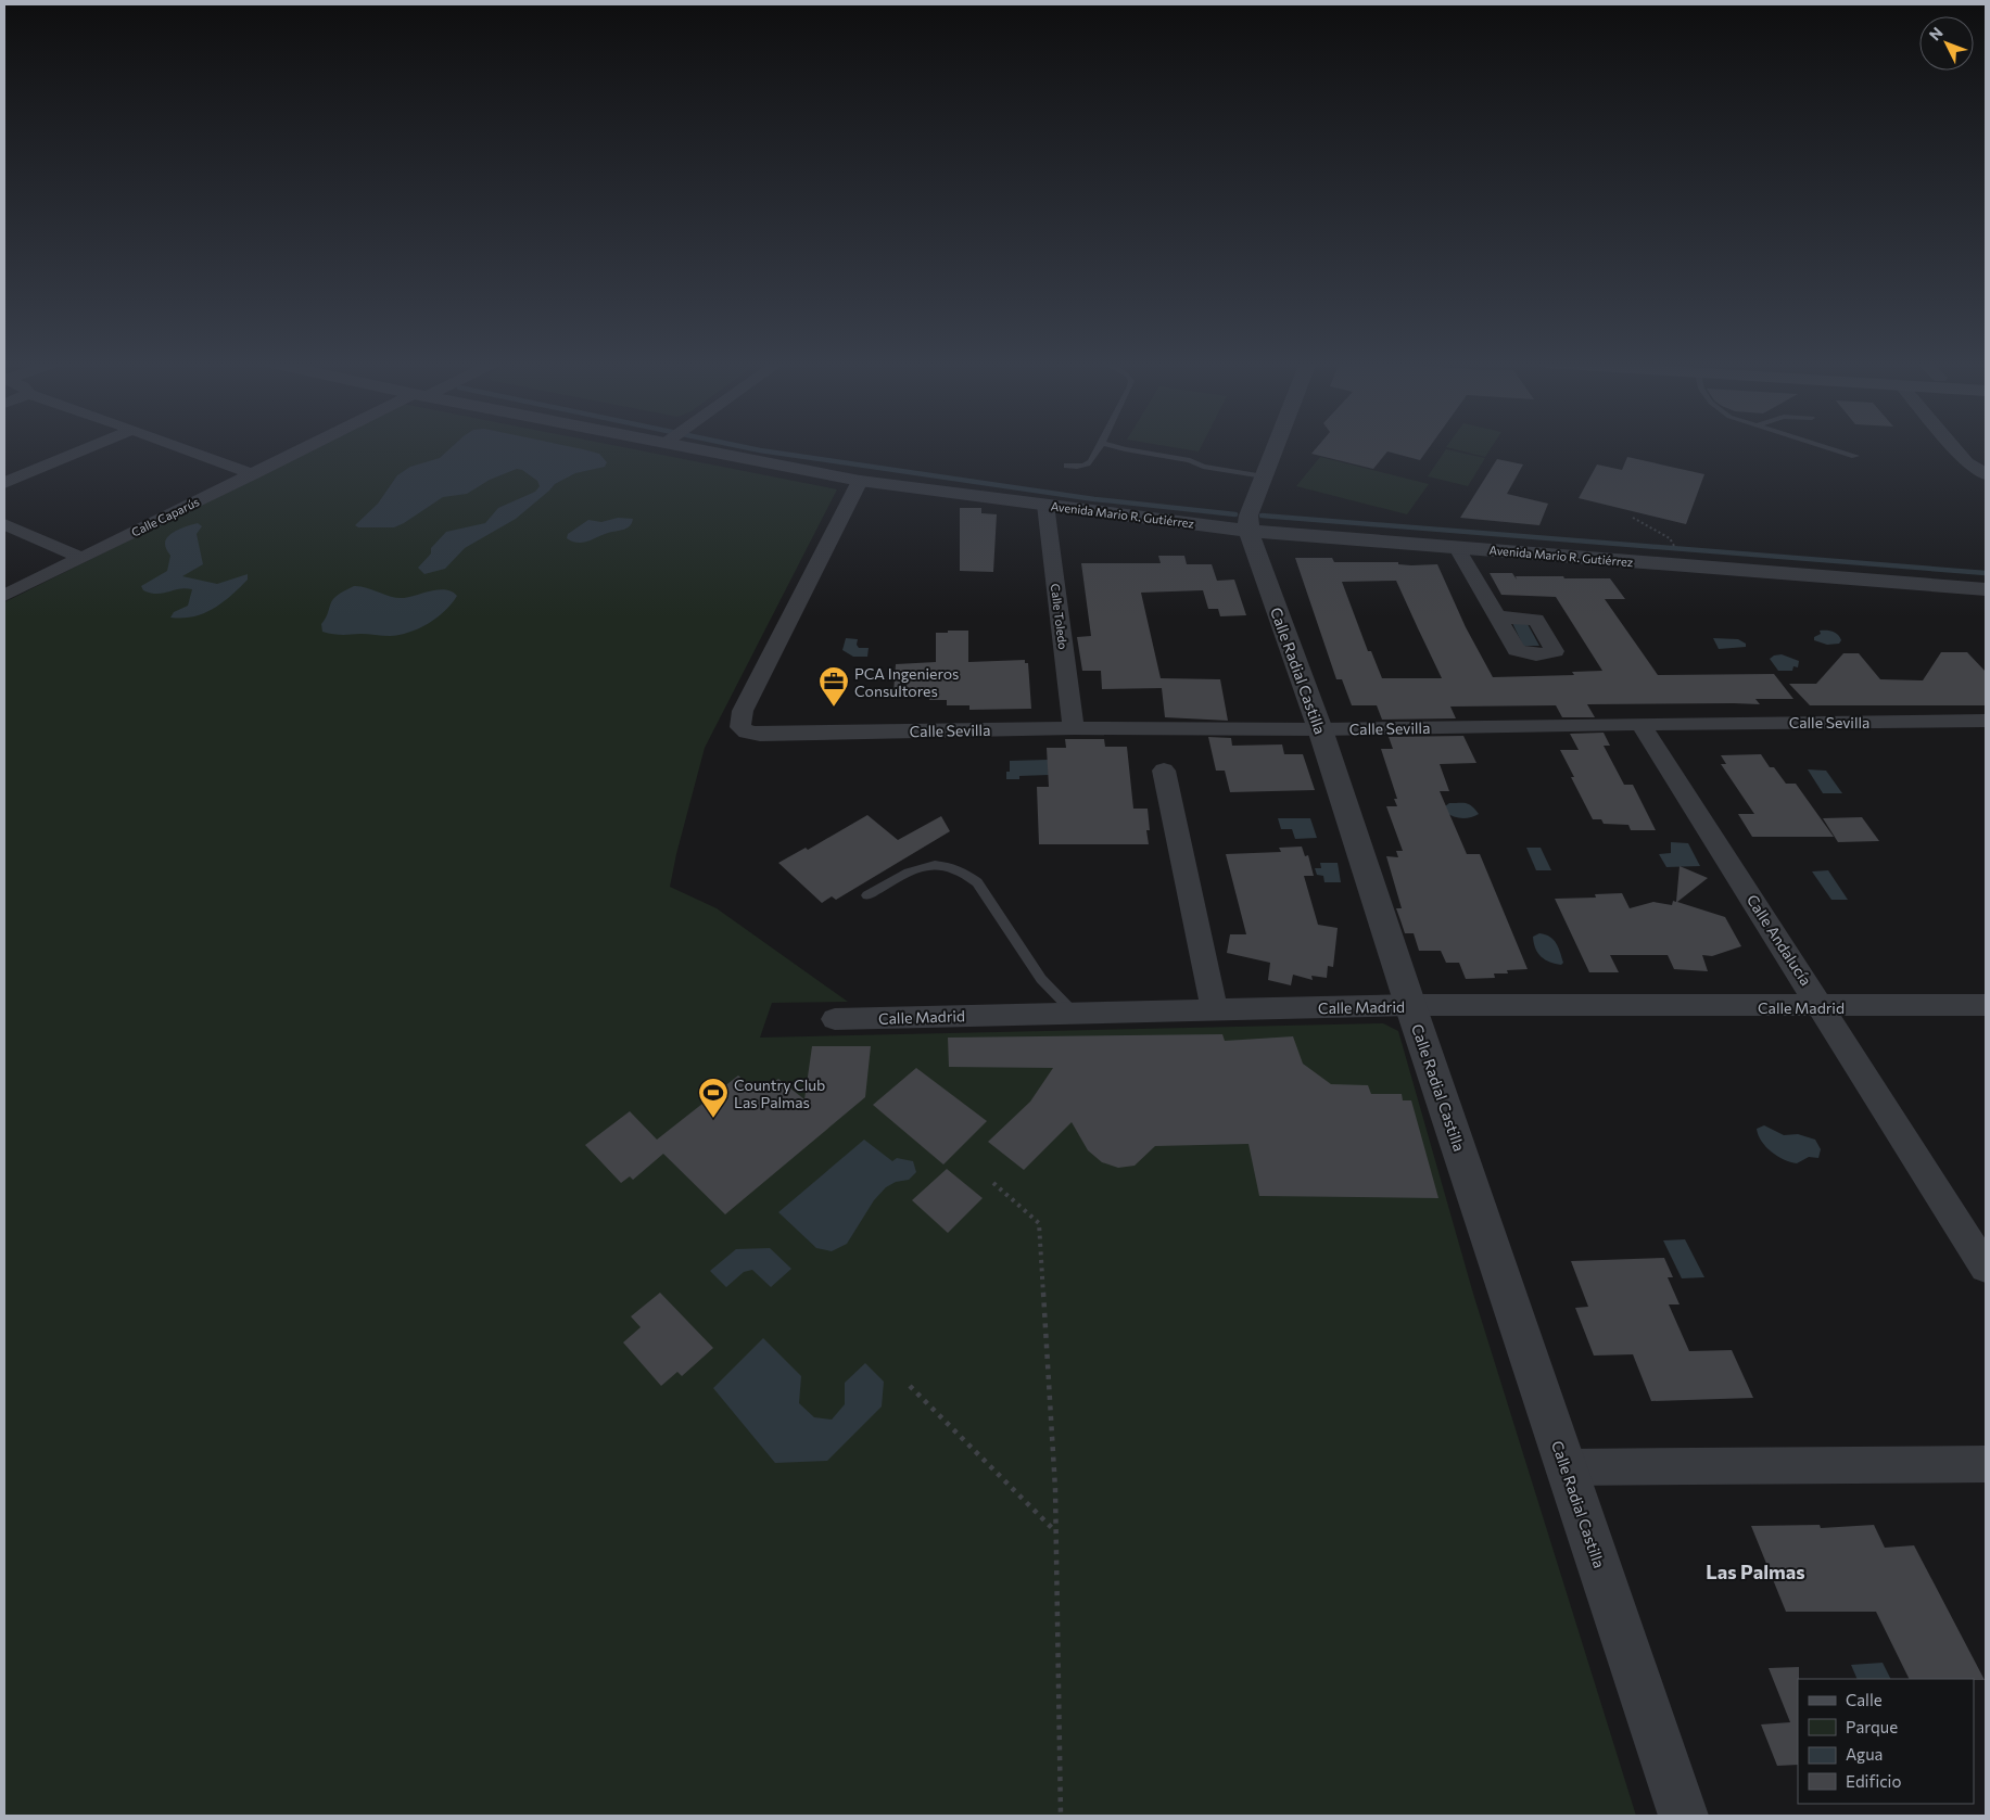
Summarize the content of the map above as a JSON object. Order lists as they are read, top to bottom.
{
  "streets": {
    "street": [
      "Avenida Mario R. Gutiérrez",
      "Calle Caparús",
      "Calle Toledo",
      "Calle Radial Castilla",
      "Calle Sevilla",
      "Calle Andalucía",
      "Calle Madrid"
    ]
  },
  "crossings": [
    ["Avenida Mario R. Gutiérrez", "Calle Toledo"],
    ["Avenida Mario R. Gutiérrez", "Calle Radial Castilla"],
    ["Avenida Mario R. Gutiérrez", "Calle Sevilla"],
    ["Calle Toledo", "Calle Sevilla"],
    ["Calle Radial Castilla", "Calle Sevilla"],
    ["Calle Radial Castilla", "Calle Madrid"],
    ["Calle Sevilla", "Calle Andalucía"],
    ["Calle Andalucía", "Calle Madrid"]
  ],
  "districts": ["Las Palmas"],
  "places": {
    "office": ["PCA Ingenieros Consultores"],
    "sports": ["Country Club Las Palmas"]
  },
  "legend": [
    "Calle",
    "Parque",
    "Agua",
    "Edificio"
  ],
  "north": "top left"
}
